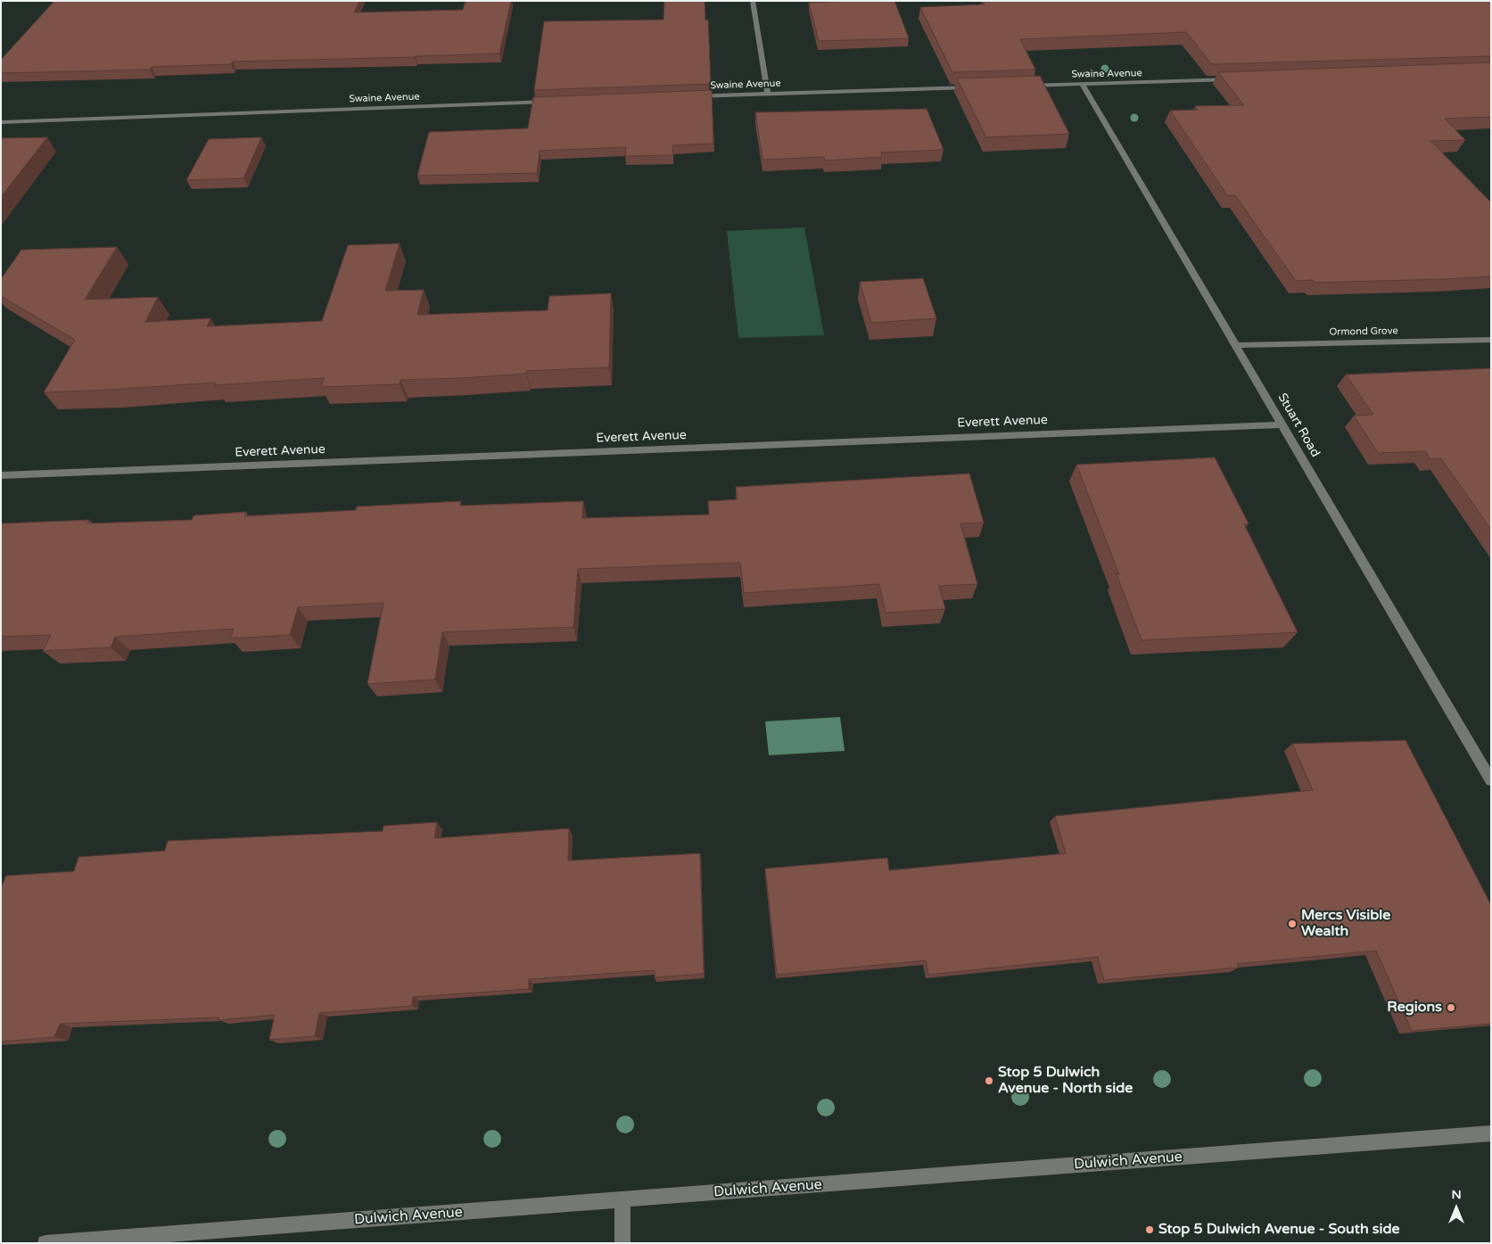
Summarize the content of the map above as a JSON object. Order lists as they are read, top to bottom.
{
  "streets": {
    "street": [
      "Swaine Avenue",
      "Ormond Grove",
      "Everett Avenue",
      "Stuart Road",
      "Dulwich Avenue"
    ]
  },
  "crossings": [
    ["Swaine Avenue", "Stuart Road"],
    ["Ormond Grove", "Stuart Road"],
    ["Everett Avenue", "Stuart Road"]
  ],
  "places": [
    "Mercs Visible Wealth",
    "Regions",
    "Stop 5 Dulwich Avenue - North side",
    "Stop 5 Dulwich Avenue - South side"
  ],
  "north": "top"
}
